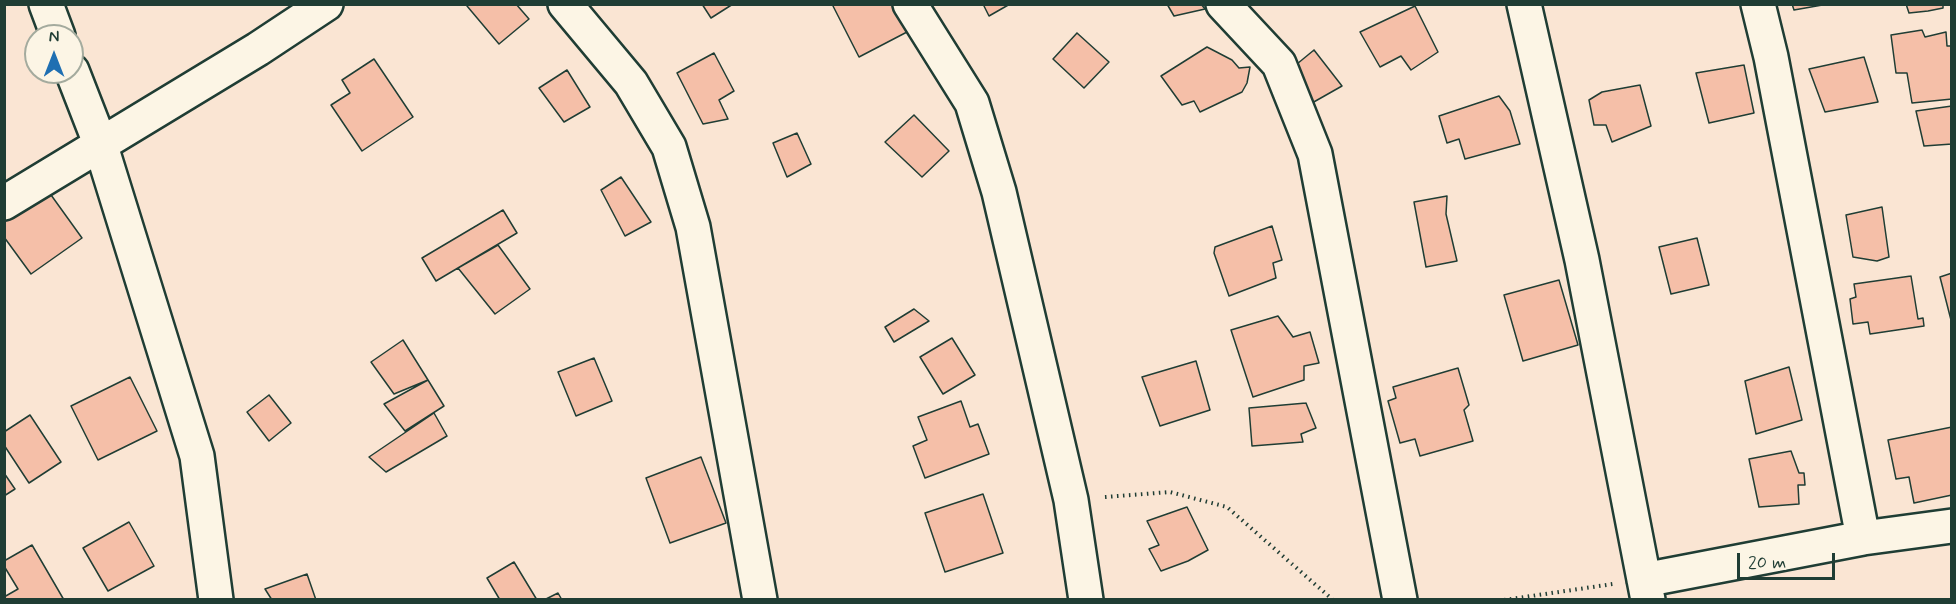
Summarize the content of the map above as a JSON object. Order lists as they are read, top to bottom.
{
  "scale_bar": "20 m",
  "north": "top"
}
